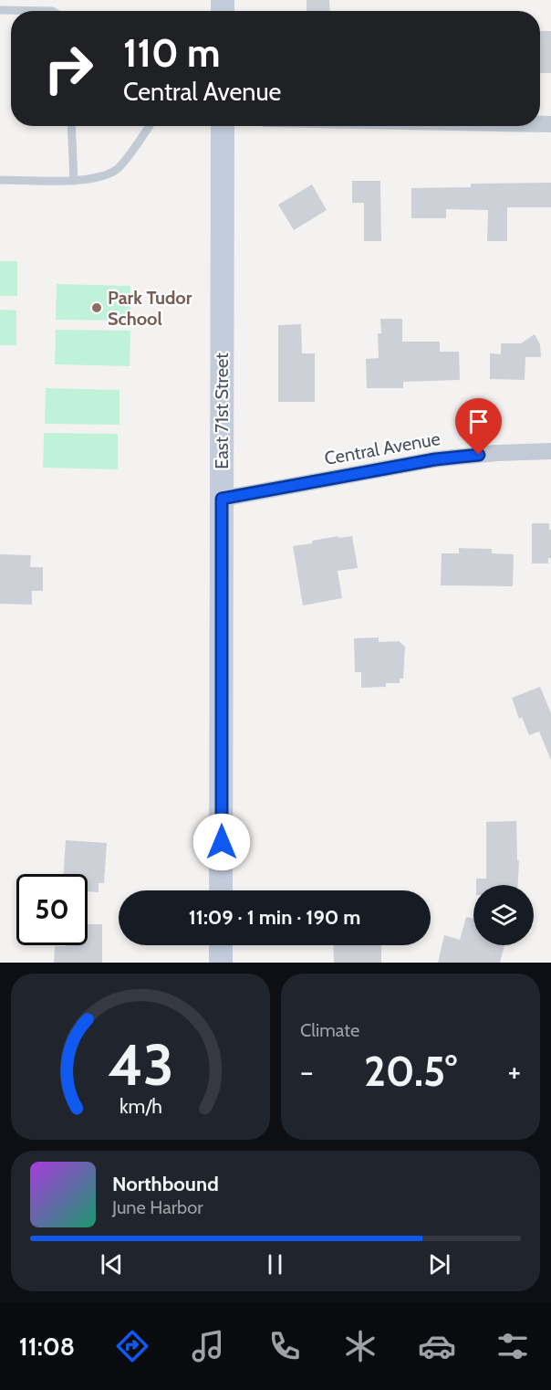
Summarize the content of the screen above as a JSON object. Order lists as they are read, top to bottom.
{
  "streets": {
    "main road": ["East 71st Street"],
    "street": ["Central Avenue"]
  },
  "crossings": [
    ["East 71st Street", "Central Avenue"]
  ],
  "places": ["Park Tudor School"],
  "page": {
    "turn": ["110 m", "Central Avenue"],
    "limit": "50",
    "trip": "11:09 · 1 min · 190 m",
    "tile": "Climate",
    "heat": ["−", "20.5°", "+"],
    "song": ["Northbound", "June Harbor"],
    "tabs": "11:08",
    "gauge": ["43", "km/h"]
  }
}
